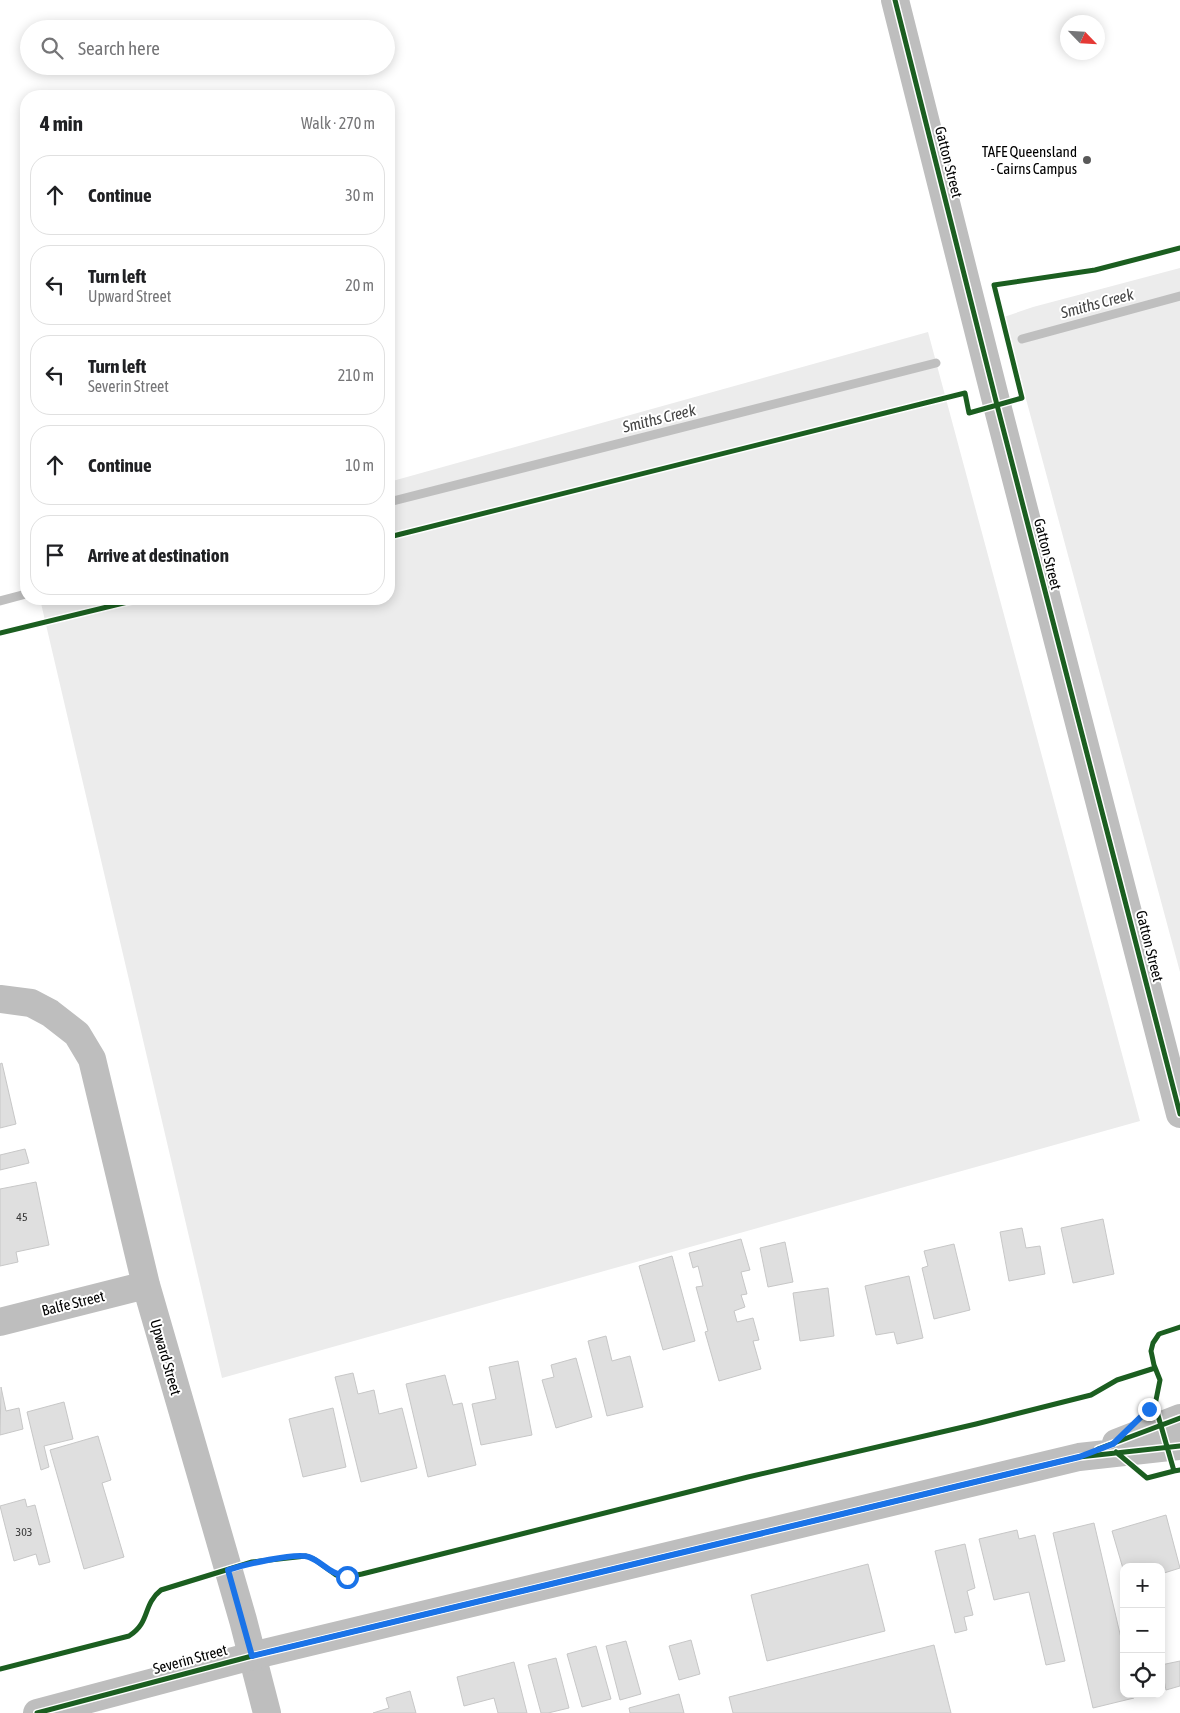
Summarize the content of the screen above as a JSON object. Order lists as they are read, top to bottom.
{
  "streets": {
    "street": [
      "Gatton Street",
      "Balfe Street",
      "Upward Street",
      "Severin Street"
    ]
  },
  "crossings": [
    ["Balfe Street", "Upward Street"],
    ["Upward Street", "Severin Street"]
  ],
  "water": ["Smiths Creek"],
  "places": ["TAFE Queensland - Cairns Campus"],
  "house_numbers": ["45", "303"],
  "north": "bottom right",
  "page": {
    "search": "Search here",
    "heading": ["4 min", "Walk · 270 m"],
    "list": [
      ["Continue", "30 m"],
      ["Turn left", "Upward Street", "20 m"],
      ["Turn left", "Severin Street", "210 m"],
      ["Continue", "10 m"],
      "Arrive at destination"
    ],
    "map_buttons": ["+", "−"]
  }
}
